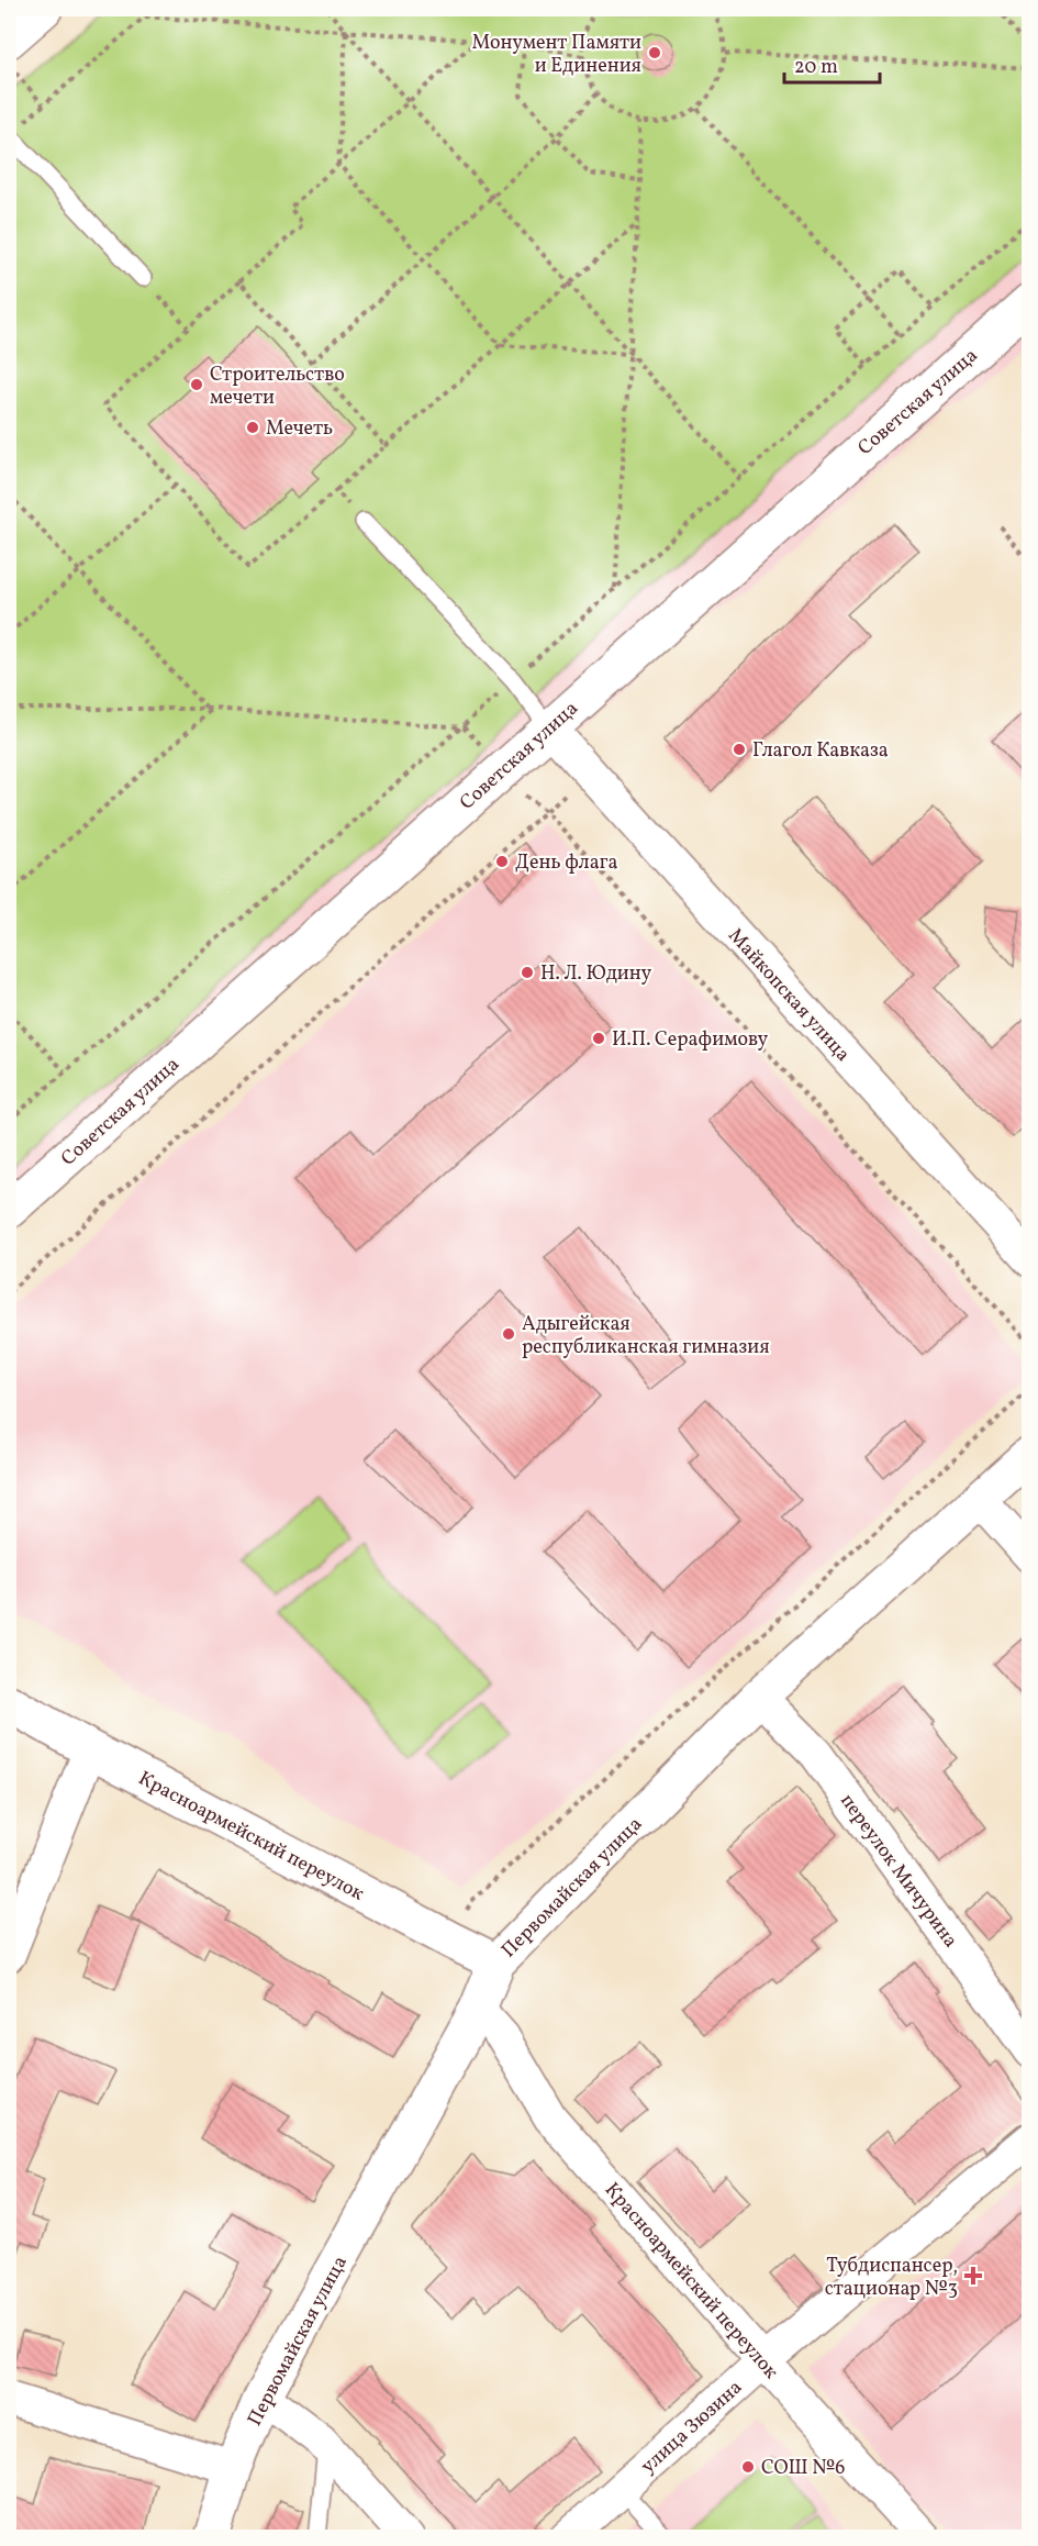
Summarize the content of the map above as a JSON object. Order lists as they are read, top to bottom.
{
  "streets": {
    "street": [
      "Советская улица",
      "Майкопская улица",
      "Красноармейский переулок",
      "переулок Мичурина",
      "Первомайская улица",
      "улица Зюзина"
    ]
  },
  "crossings": [
    ["Советская улица", "Майкопская улица"],
    ["Красноармейский переулок", "Первомайская улица"],
    ["Красноармейский переулок", "улица Зюзина"],
    ["переулок Мичурина", "Первомайская улица"]
  ],
  "places": {
    "other": [
      "Монумент Памяти и Единения",
      "Строительство мечети",
      "Мечеть",
      "Глагол Кавказа",
      "День флага",
      "Н. Л. Юдину",
      "И.П. Серафимову",
      "Адыгейская республиканская гимназия",
      "СОШ №6"
    ],
    "health": ["Тубдиспансер, стационар №3"]
  },
  "scale_bar": "20 m"
}
